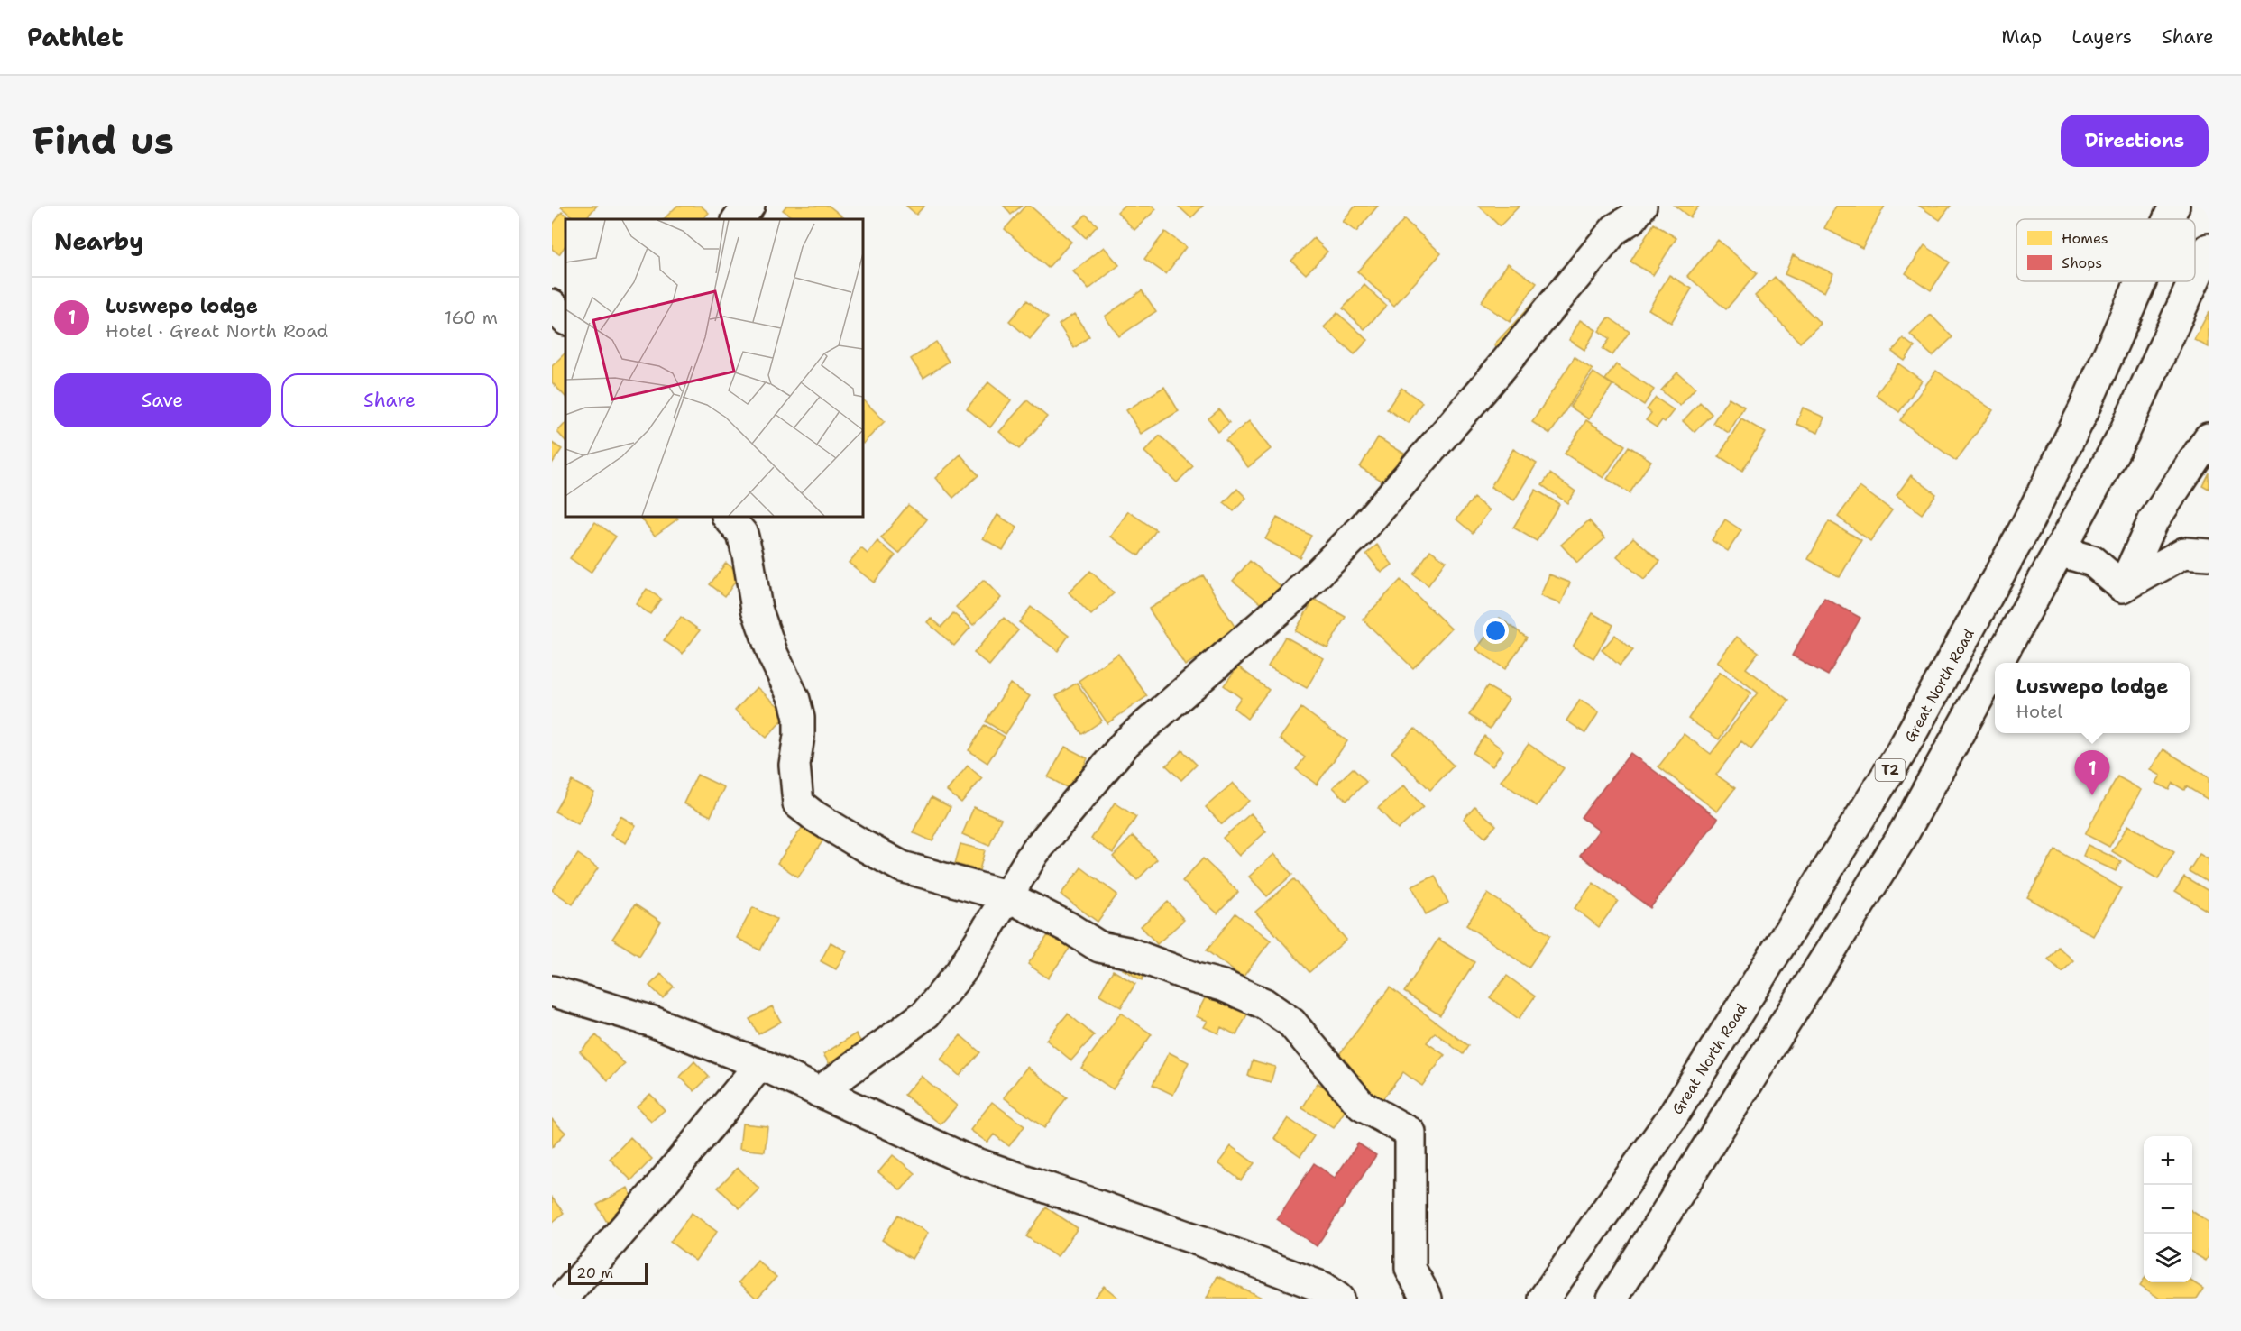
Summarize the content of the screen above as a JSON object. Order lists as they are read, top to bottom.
{
  "streets": {
    "main road": ["Great North Road", "T2"]
  },
  "legend": ["Homes", "Shops"],
  "scale_bar": "20 m",
  "page": {
    "header": "Pathlet",
    "nav": ["Map", "Layers", "Share"],
    "buttons": [
      "Directions",
      ["Save", "Share"]
    ],
    "title": "Find us",
    "heading": "Nearby",
    "list": [
      {
        "mark": "1",
        "name": "Luswepo lodge",
        "note": "Hotel · Great North Road",
        "value": "160 m"
      }
    ],
    "popup": ["Luswepo lodge", "Hotel"],
    "pins": "1",
    "map_buttons": ["+", "−"],
    "scale": "20 m"
  }
}
